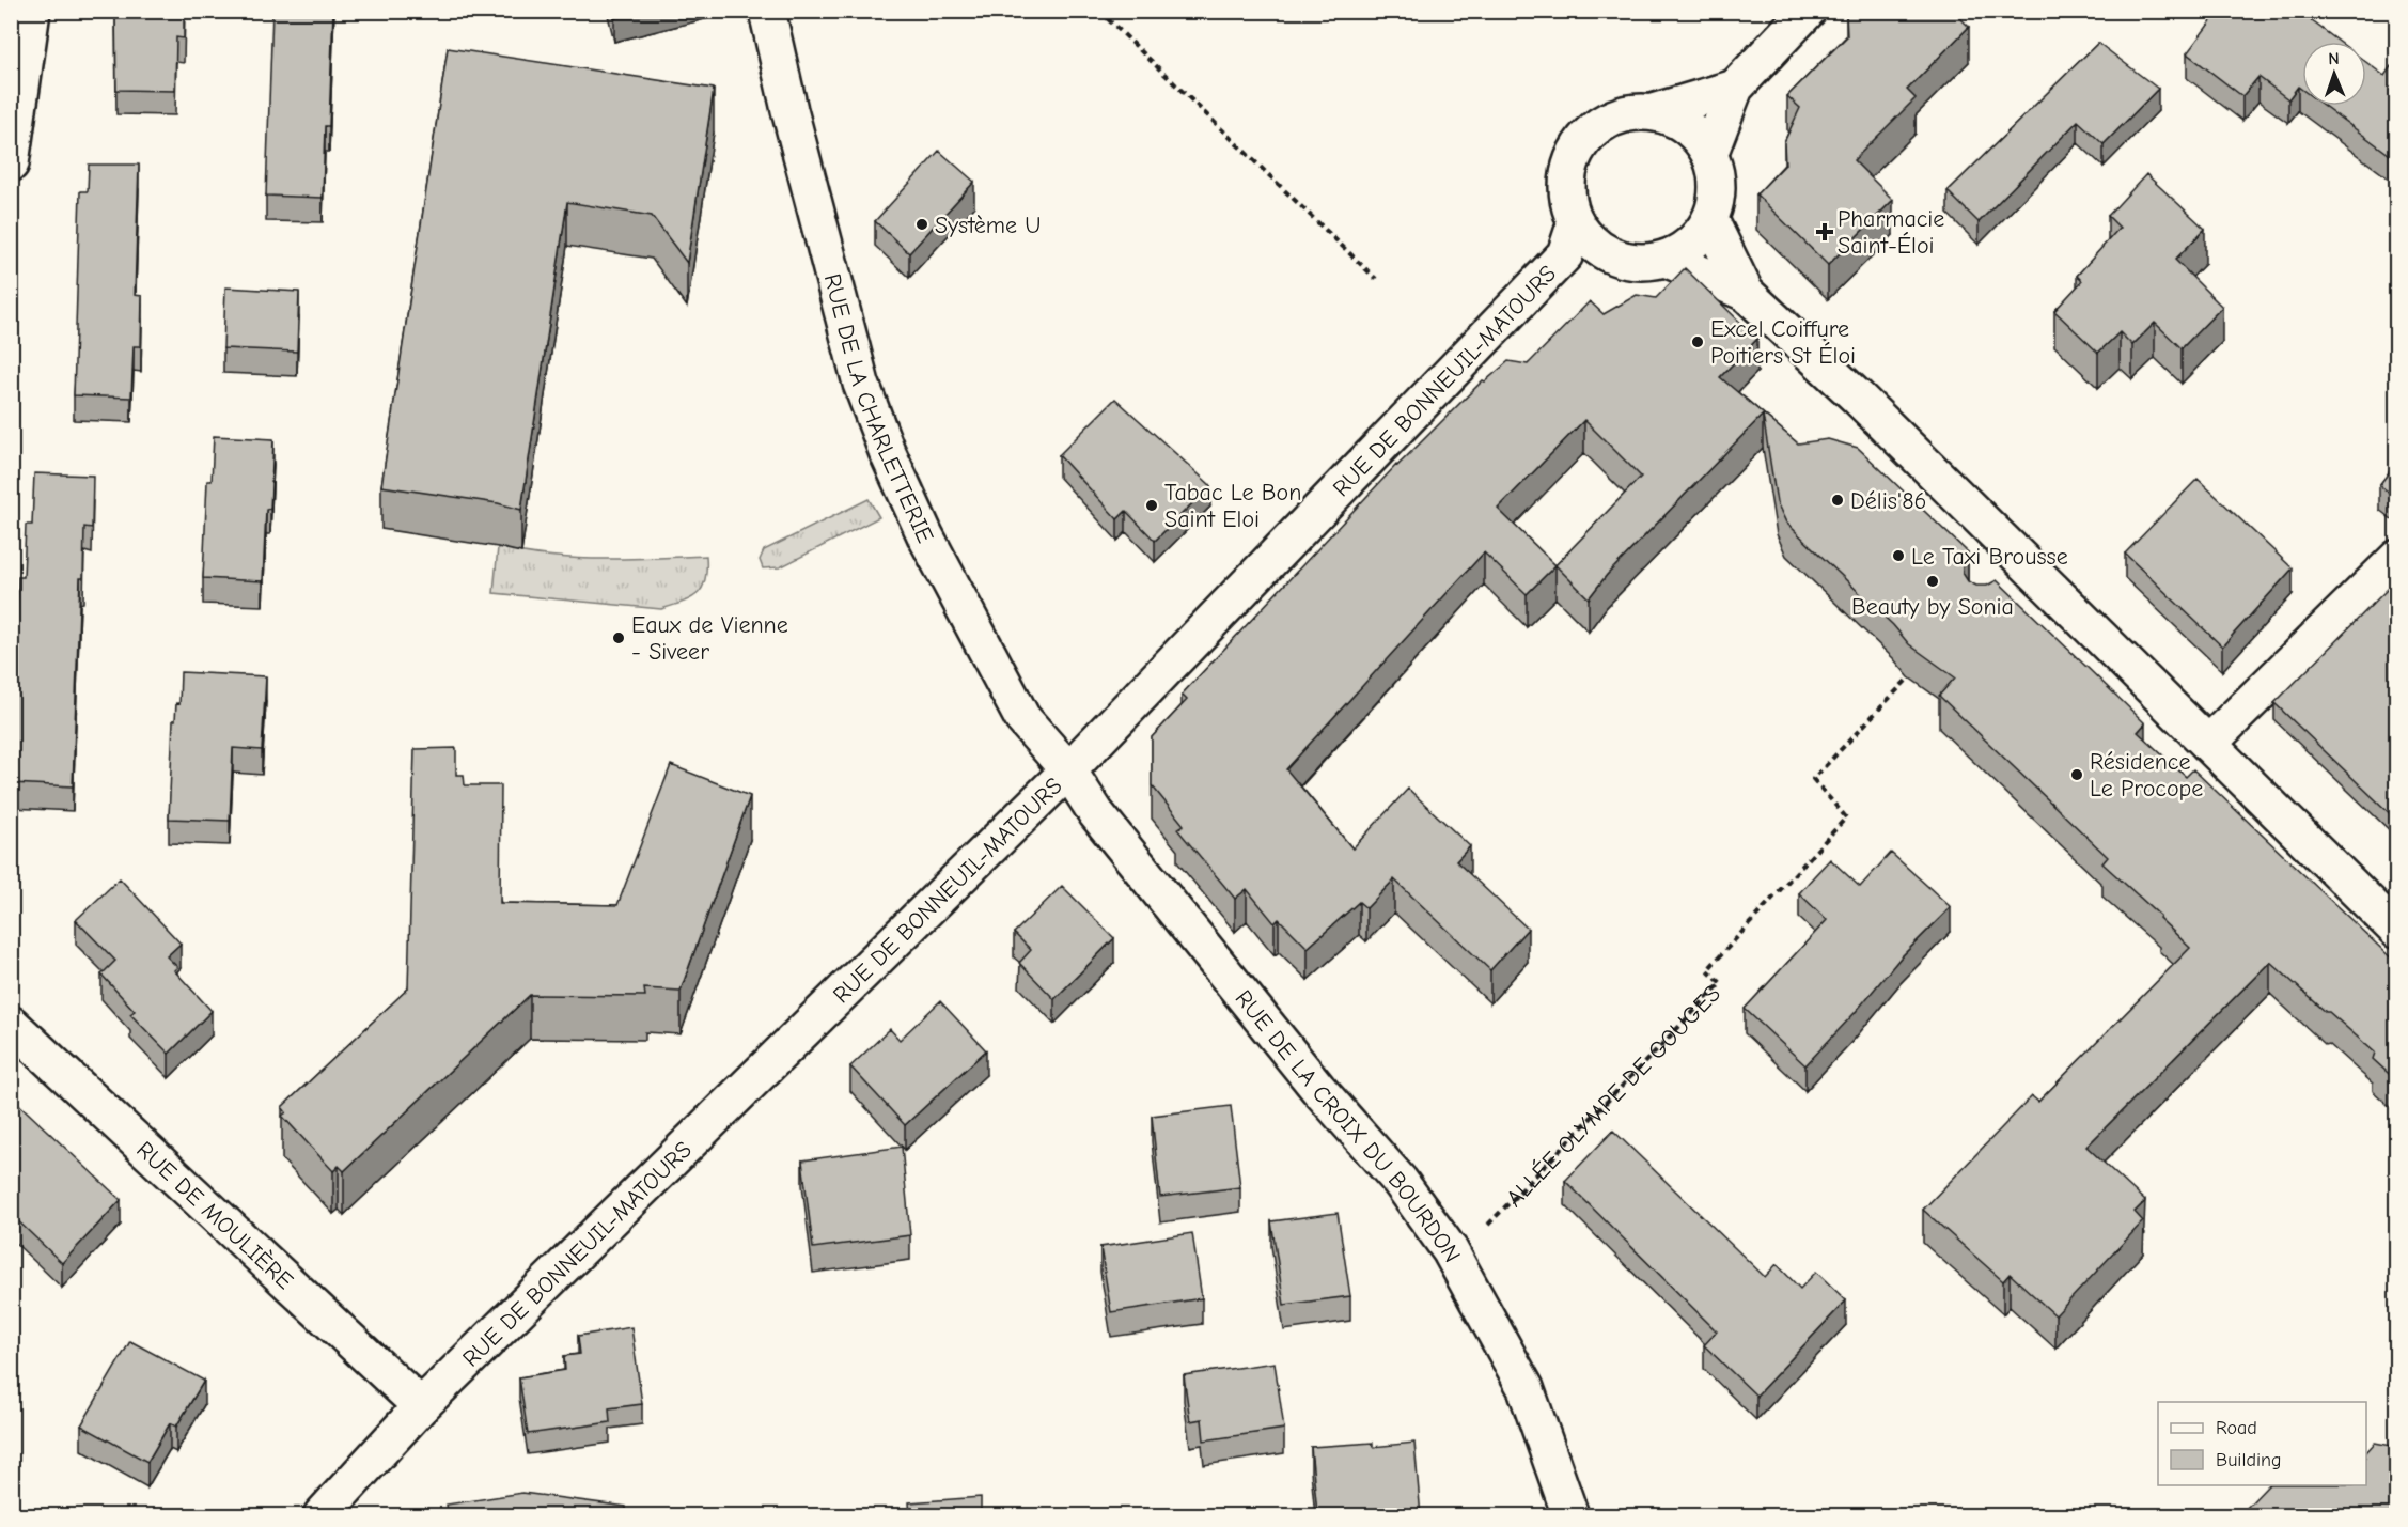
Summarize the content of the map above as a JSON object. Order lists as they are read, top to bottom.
{
  "streets": {
    "street": [
      "RUE DE BONNEUIL-MATOURS",
      "RUE DE LA CHARLETTERIE",
      "RUE DE LA CROIX DU BOURDON",
      "RUE DE MOULIÈRE"
    ],
    "path": ["ALLÉE OLYMPE DE GOUGES"]
  },
  "crossings": [
    ["RUE DE BONNEUIL-MATOURS", "RUE DE LA CHARLETTERIE"],
    ["RUE DE BONNEUIL-MATOURS", "RUE DE LA CROIX DU BOURDON"],
    ["RUE DE BONNEUIL-MATOURS", "RUE DE MOULIÈRE"],
    ["RUE DE LA CHARLETTERIE", "RUE DE LA CROIX DU BOURDON"]
  ],
  "places": {
    "other": [
      "Système U",
      "Excel Coiffure Poitiers St Éloi",
      "Délis'86",
      "Tabac Le Bon Saint Eloi",
      "Le Taxi Brousse",
      "Beauty by Sonia",
      "Eaux de Vienne - Siveer",
      "Résidence Le Procope"
    ],
    "health": ["Pharmacie Saint-Éloi"]
  },
  "legend": ["Road", "Building"],
  "north": "top"
}
